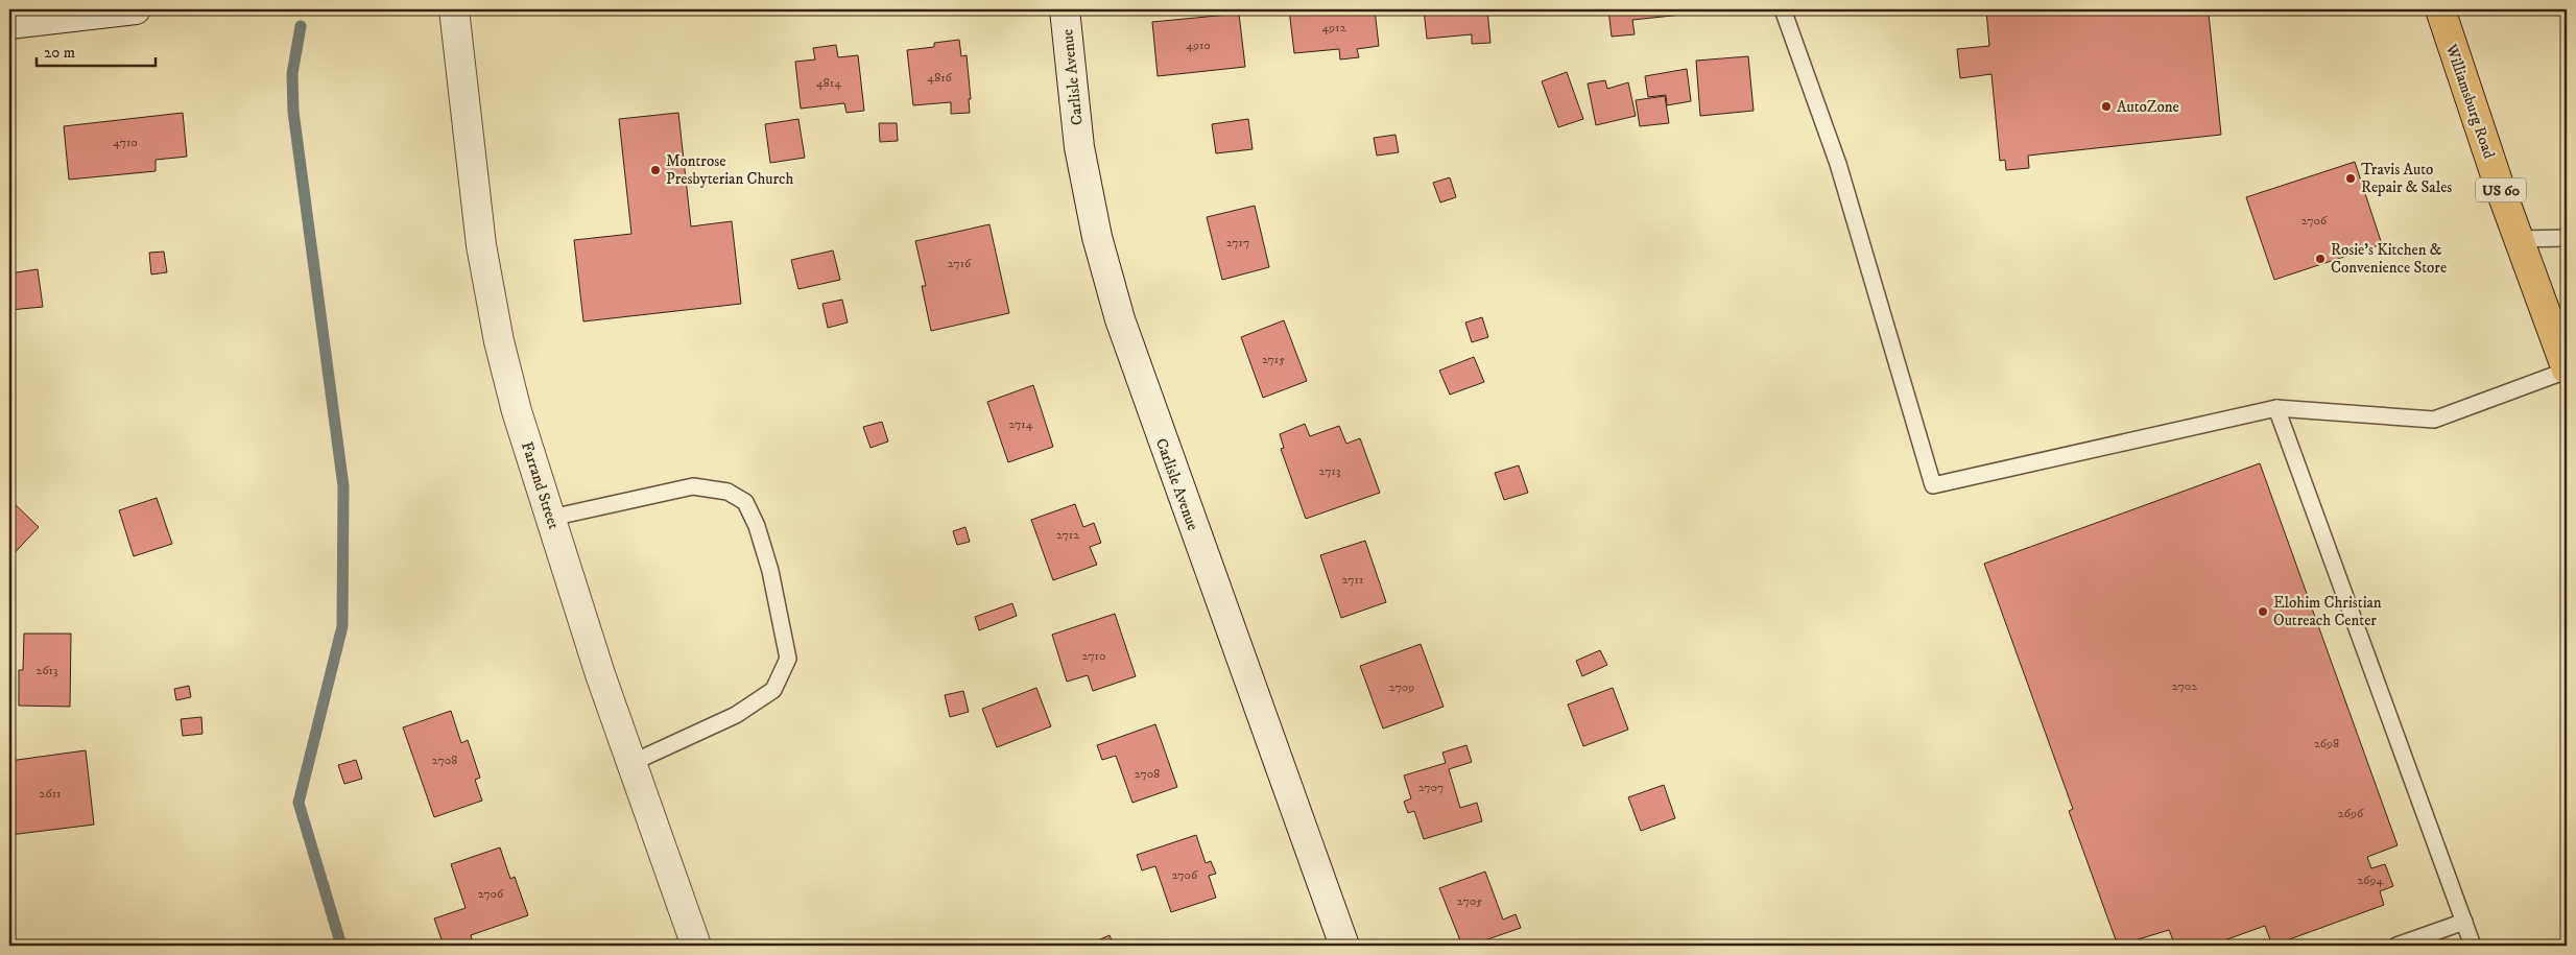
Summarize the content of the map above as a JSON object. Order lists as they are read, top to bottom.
{
  "streets": {
    "main road": ["Williamsburg Road", "US 60"],
    "street": ["Carlisle Avenue", "Farrand Street"]
  },
  "places": [
    "AutoZone",
    "Montrose Presbyterian Church",
    "Travis Auto Repair & Sales",
    "Rosie's Kitchen & Convenience Store",
    "Elohim Christian Outreach Center"
  ],
  "house_numbers": [
    "4912",
    "4910",
    "4816",
    "4814",
    "4710",
    "2706",
    "2717",
    "2716",
    "2715",
    "2714",
    "2713",
    "2712",
    "2711",
    "2710",
    "2613",
    "2702",
    "2709",
    "2698",
    "2708",
    "2708",
    "2707",
    "2611",
    "2696",
    "2706",
    "2694",
    "2706",
    "2705"
  ],
  "scale_bar": "20 m"
}
